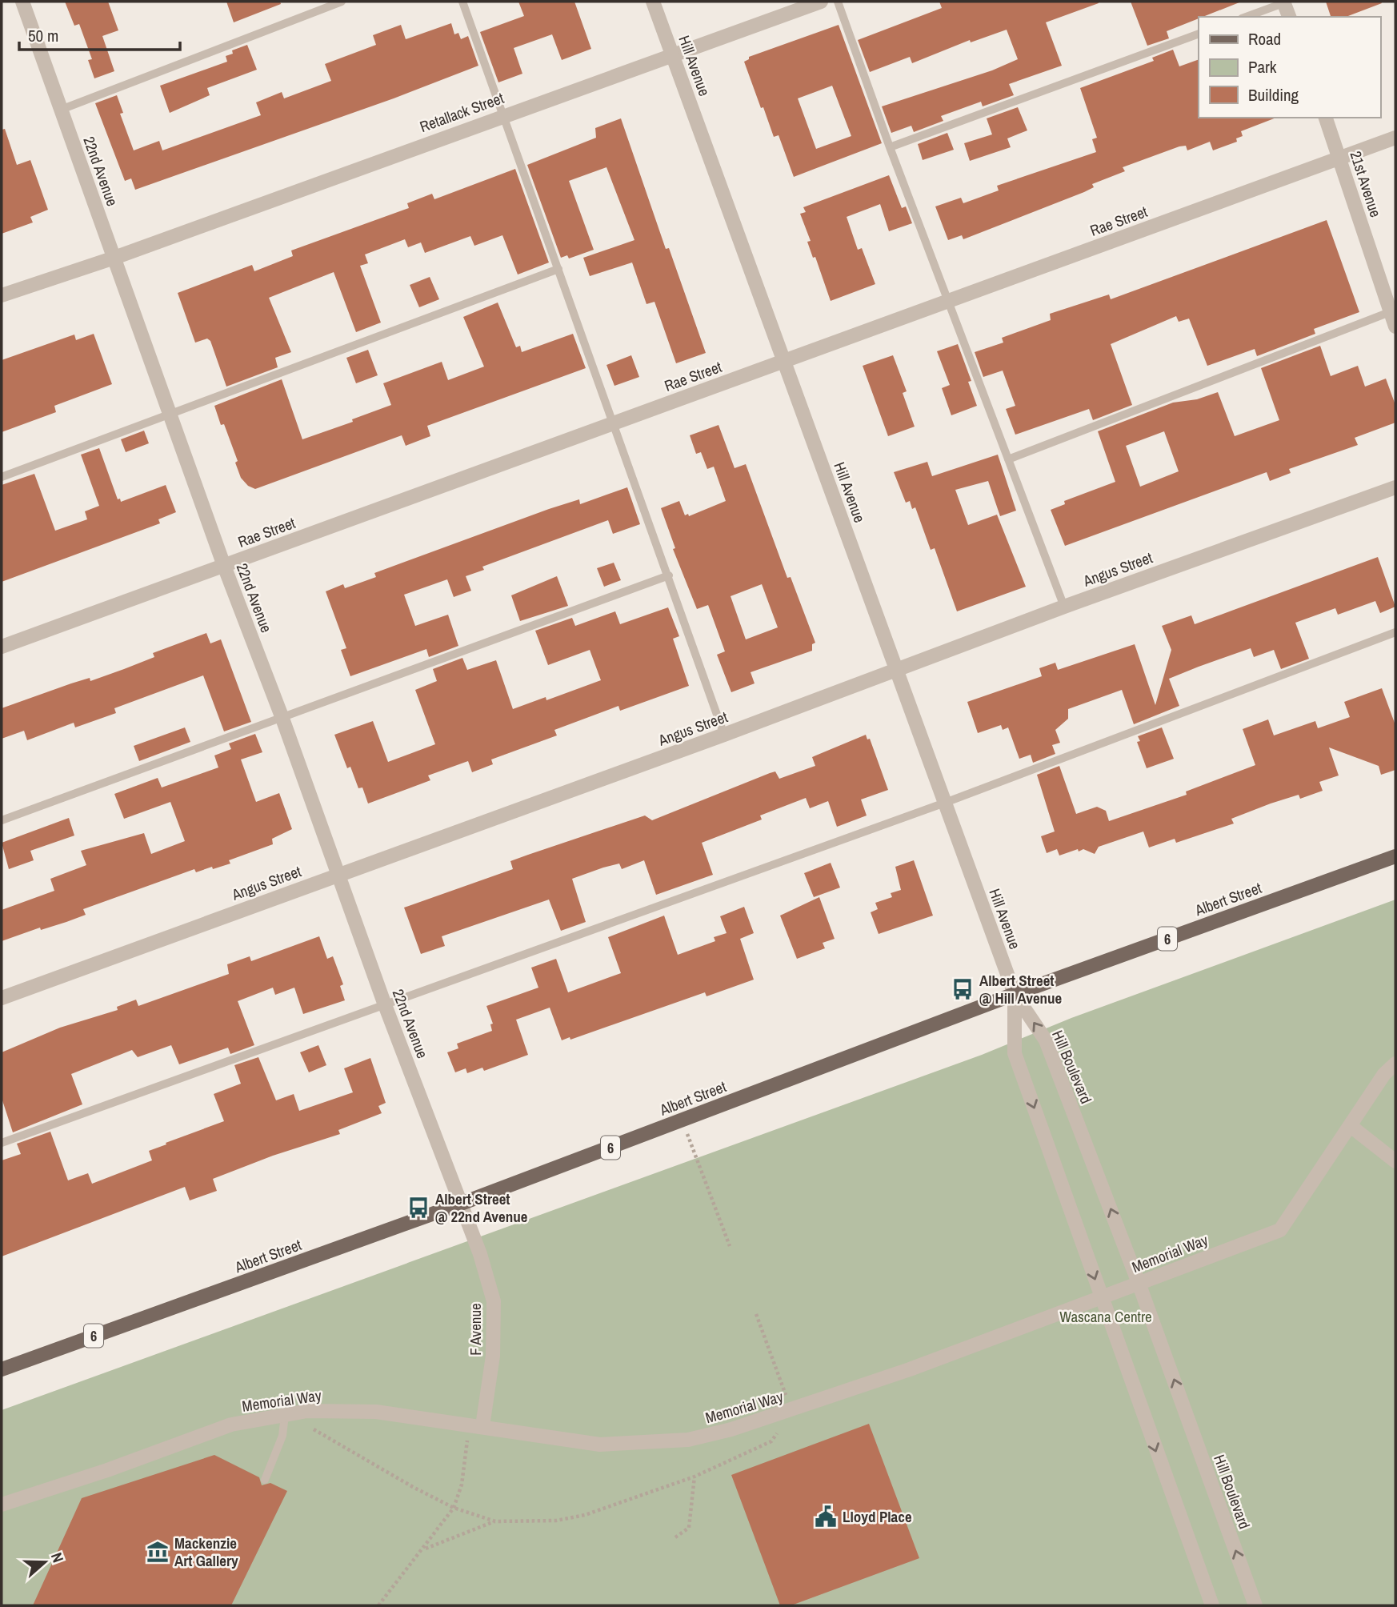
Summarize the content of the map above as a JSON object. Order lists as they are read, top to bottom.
{
  "streets": {
    "main road": ["Albert Street", "6"],
    "street": [
      "Hill Avenue",
      "Retallack Street",
      "22nd Avenue",
      "21st Avenue",
      "Rae Street",
      "Angus Street",
      "Hill Boulevard",
      "Memorial Way",
      "F Avenue"
    ]
  },
  "crossings": [
    ["Hill Avenue", "Retallack Street"],
    ["Hill Avenue", "Rae Street"],
    ["Hill Avenue", "Angus Street"],
    ["Hill Avenue", "Albert Street"],
    ["Hill Avenue", "Hill Boulevard"],
    ["Retallack Street", "22nd Avenue"],
    ["22nd Avenue", "Rae Street"],
    ["22nd Avenue", "Angus Street"],
    ["22nd Avenue", "Albert Street"],
    ["22nd Avenue", "F Avenue"],
    ["21st Avenue", "Rae Street"],
    ["Albert Street", "Hill Boulevard"],
    ["Albert Street", "F Avenue"],
    ["Hill Boulevard", "Memorial Way"],
    ["Memorial Way", "F Avenue"]
  ],
  "parks": ["Wascana Centre"],
  "places": {
    "bus stop": ["Albert Street @ Hill Avenue", "Albert Street @ 22nd Avenue"],
    "public building": ["Lloyd Place"],
    "museum": ["Mackenzie Art Gallery"]
  },
  "legend": ["Road", "Park", "Building"],
  "scale_bar": "50 m",
  "north": "right"
}
